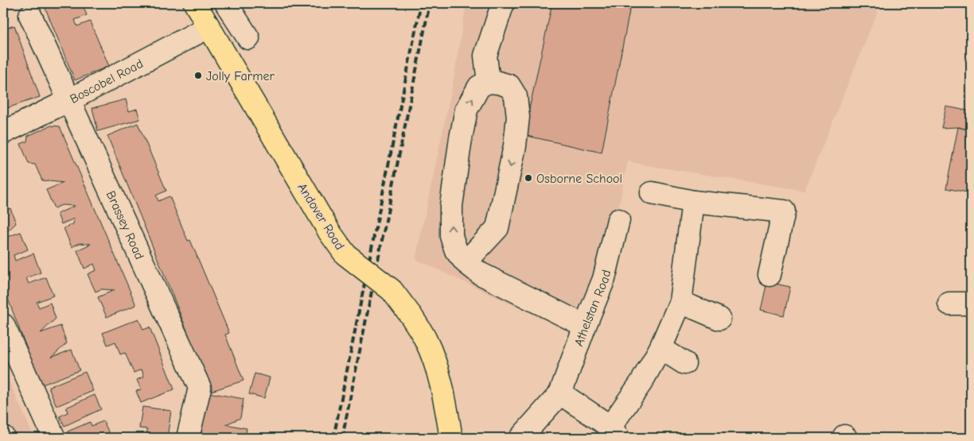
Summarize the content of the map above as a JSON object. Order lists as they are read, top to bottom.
{
  "streets": {
    "main road": ["Andover Road"],
    "street": ["Boscobel Road", "Brassey Road", "Athelstan Road"]
  },
  "crossings": [
    ["Boscobel Road", "Andover Road"],
    ["Boscobel Road", "Brassey Road"]
  ],
  "places": ["Jolly Farmer", "Osborne School"]
}
